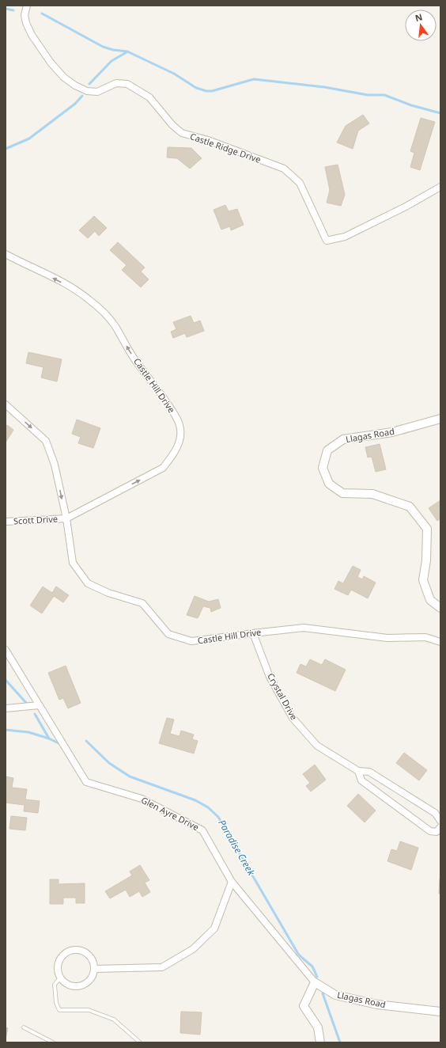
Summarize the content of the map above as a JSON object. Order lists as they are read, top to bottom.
{
  "streets": {
    "street": [
      "Castle Ridge Drive",
      "Castle Hill Drive",
      "Llagas Road",
      "Scott Drive",
      "Crystal Drive",
      "Glen Ayre Drive"
    ]
  },
  "crossings": [
    ["Castle Hill Drive", "Scott Drive"],
    ["Castle Hill Drive", "Crystal Drive"],
    ["Llagas Road", "Glen Ayre Drive"]
  ],
  "water": ["Paradise Creek"],
  "north": "top"
}
